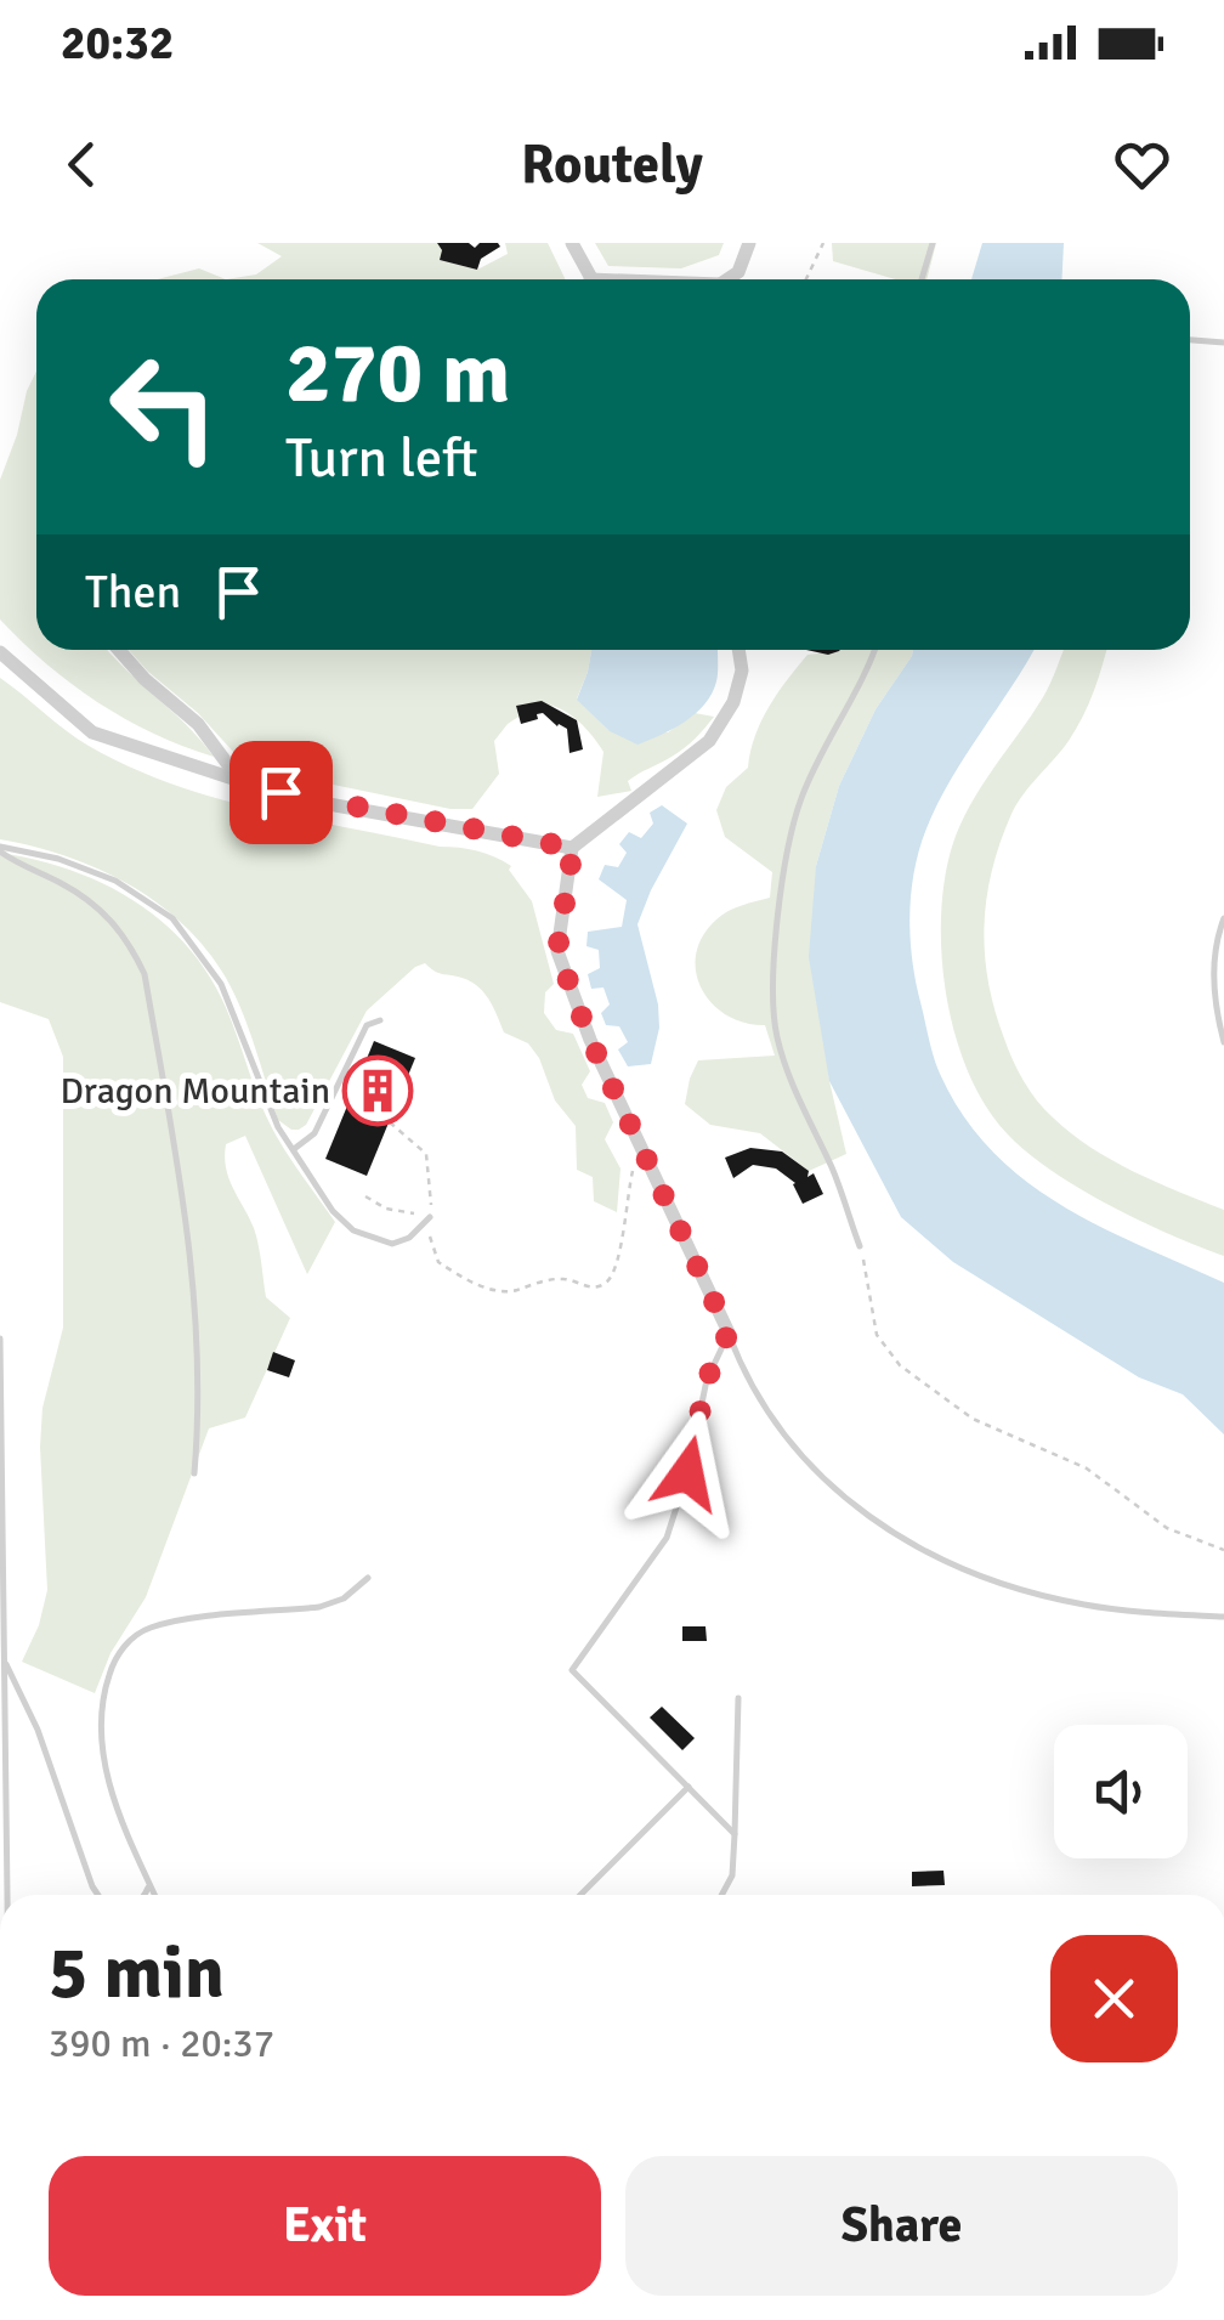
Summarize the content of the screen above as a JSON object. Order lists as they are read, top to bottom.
{
  "places": {
    "building": ["Dragon Mountain"]
  },
  "page": {
    "status": "20:32",
    "header": "Routely",
    "turn": ["270 m", "Turn left"],
    "then": "Then",
    "heading": ["5 min", "390 m · 20:37"],
    "buttons": ["Exit", "Share"]
  }
}
